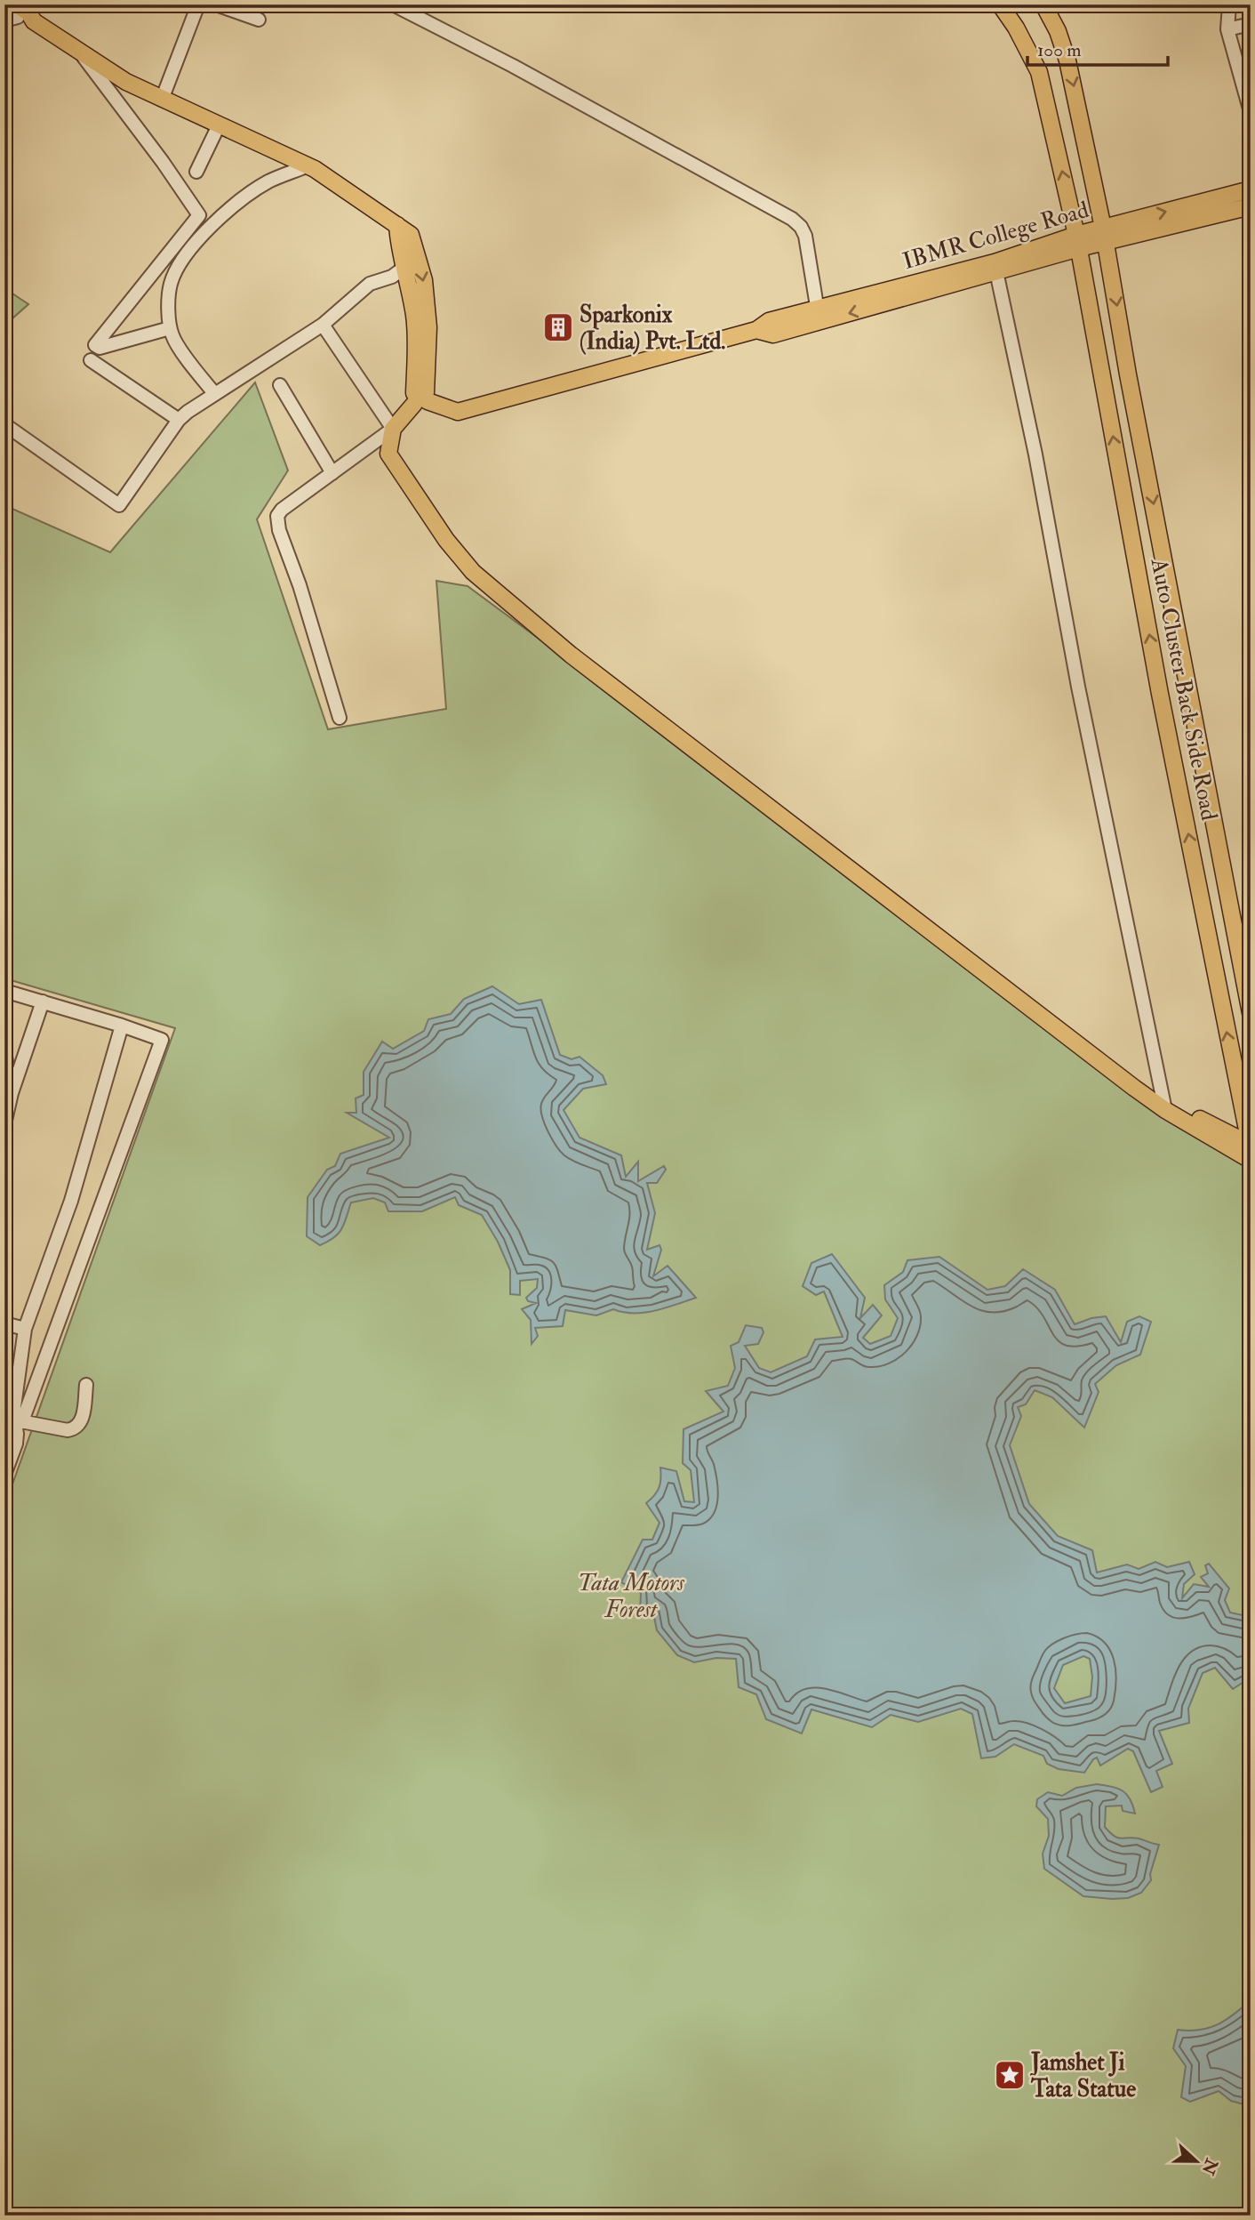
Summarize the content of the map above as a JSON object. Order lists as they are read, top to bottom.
{
  "streets": {
    "main road": ["IBMR College Road", "Auto Cluster Back Side Road"]
  },
  "crossings": [
    ["IBMR College Road", "Auto Cluster Back Side Road"]
  ],
  "parks": ["Tata Motors Forest"],
  "places": {
    "building": ["Sparkonix (India) Pvt. Ltd."],
    "place": ["Jamshet Ji Tata Statue"]
  },
  "scale_bar": "100 m",
  "north": "right"
}
